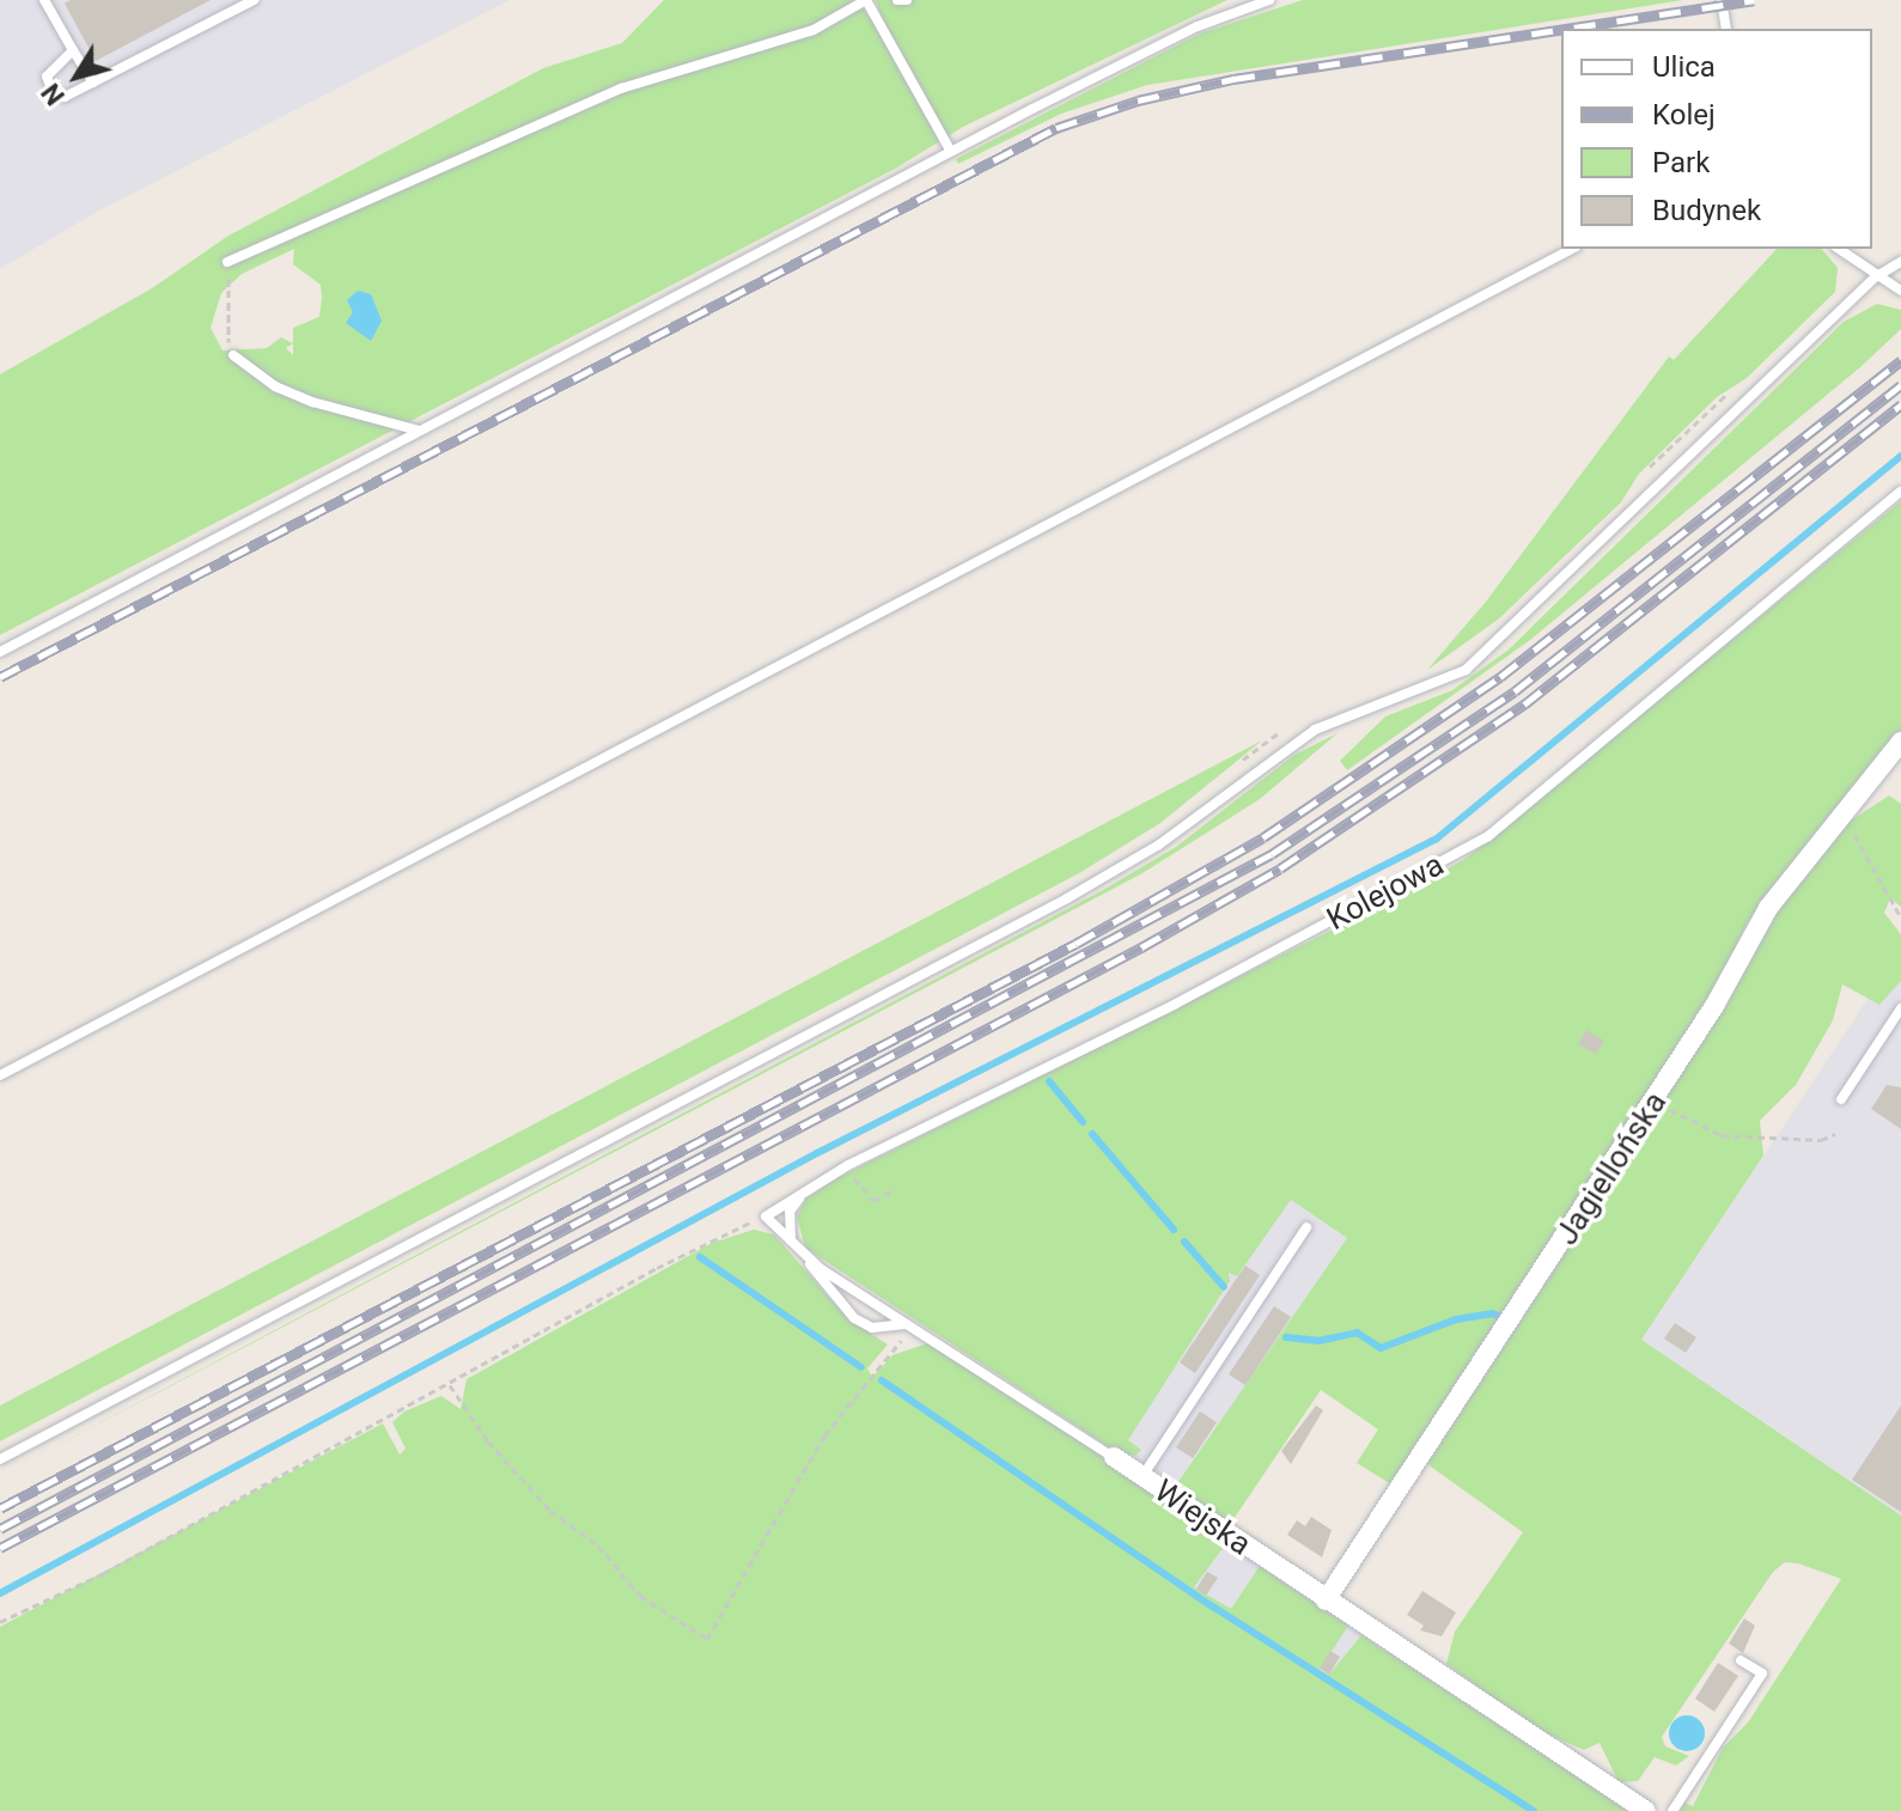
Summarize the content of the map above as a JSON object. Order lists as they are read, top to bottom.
{
  "streets": {
    "street": ["Jagiellońska", "Wiejska"],
    "lane": ["Kolejowa"]
  },
  "crossings": [
    ["Kolejowa", "Wiejska"],
    ["Jagiellońska", "Wiejska"]
  ],
  "legend": [
    "Ulica",
    "Kolej",
    "Park",
    "Budynek"
  ],
  "north": "bottom left"
}
